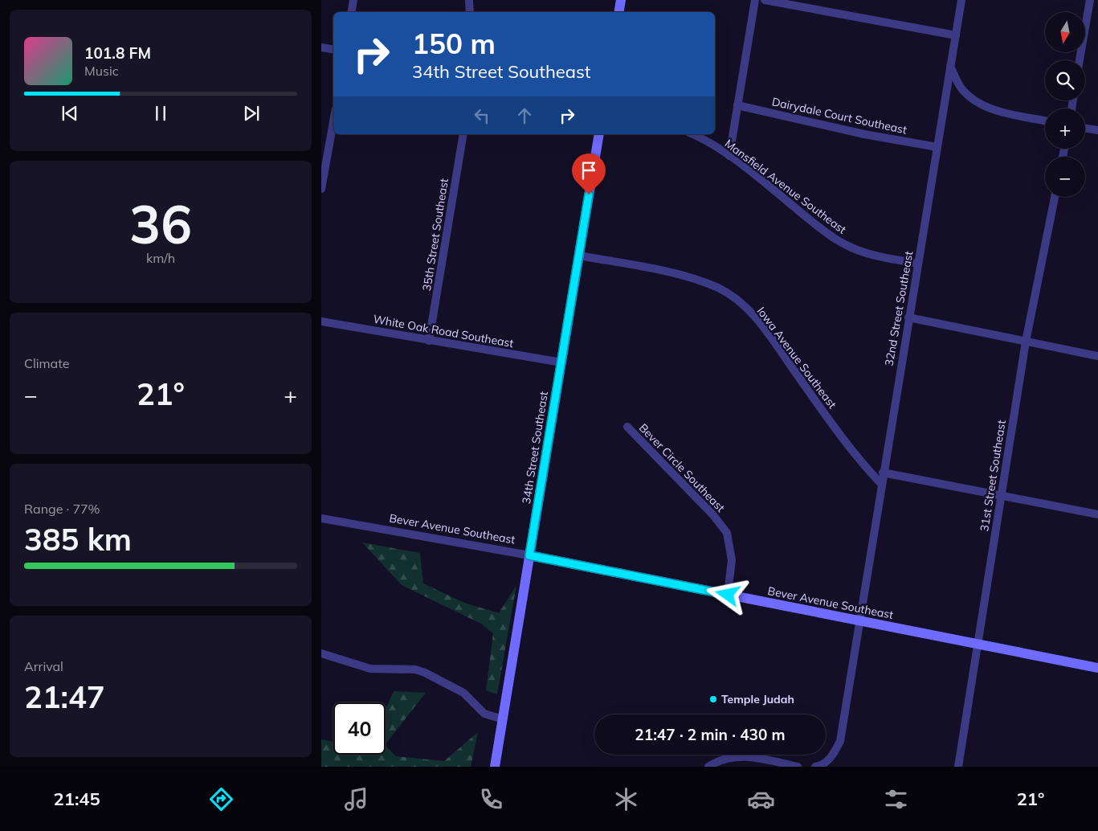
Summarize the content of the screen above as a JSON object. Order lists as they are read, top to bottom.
{
  "streets": {
    "street": [
      "Dairydale Court Southeast",
      "Mansfield Avenue Southeast",
      "35th Street Southeast",
      "32nd Street Southeast",
      "White Oak Road Southeast",
      "Iowa Avenue Southeast",
      "34th Street Southeast",
      "Bever Circle Southeast",
      "31st Street Southeast",
      "Bever Avenue Southeast"
    ]
  },
  "crossings": [
    ["Dairydale Court Southeast", "32nd Street Southeast"],
    ["Mansfield Avenue Southeast", "32nd Street Southeast"],
    ["35th Street Southeast", "White Oak Road Southeast"],
    ["32nd Street Southeast", "Iowa Avenue Southeast"],
    ["32nd Street Southeast", "Bever Avenue Southeast"],
    ["White Oak Road Southeast", "34th Street Southeast"],
    ["Iowa Avenue Southeast", "34th Street Southeast"],
    ["34th Street Southeast", "Bever Avenue Southeast"],
    ["Bever Circle Southeast", "Bever Avenue Southeast"],
    ["31st Street Southeast", "Bever Avenue Southeast"]
  ],
  "places": ["Temple Judah"],
  "north": "bottom",
  "page": {
    "map_buttons": ["+", "−"],
    "turn": ["150 m", "34th Street Southeast"],
    "song": ["101.8 FM", "Music"],
    "tile": [
      ["36", "km/h"],
      "Climate",
      ["Range · 77%", "385 km"],
      ["Arrival", "21:47"]
    ],
    "heat": ["−", "21°", "+"],
    "limit": "40",
    "trip": "21:47 · 2 min · 430 m",
    "tabs": ["21:45", "21°"]
  }
}
